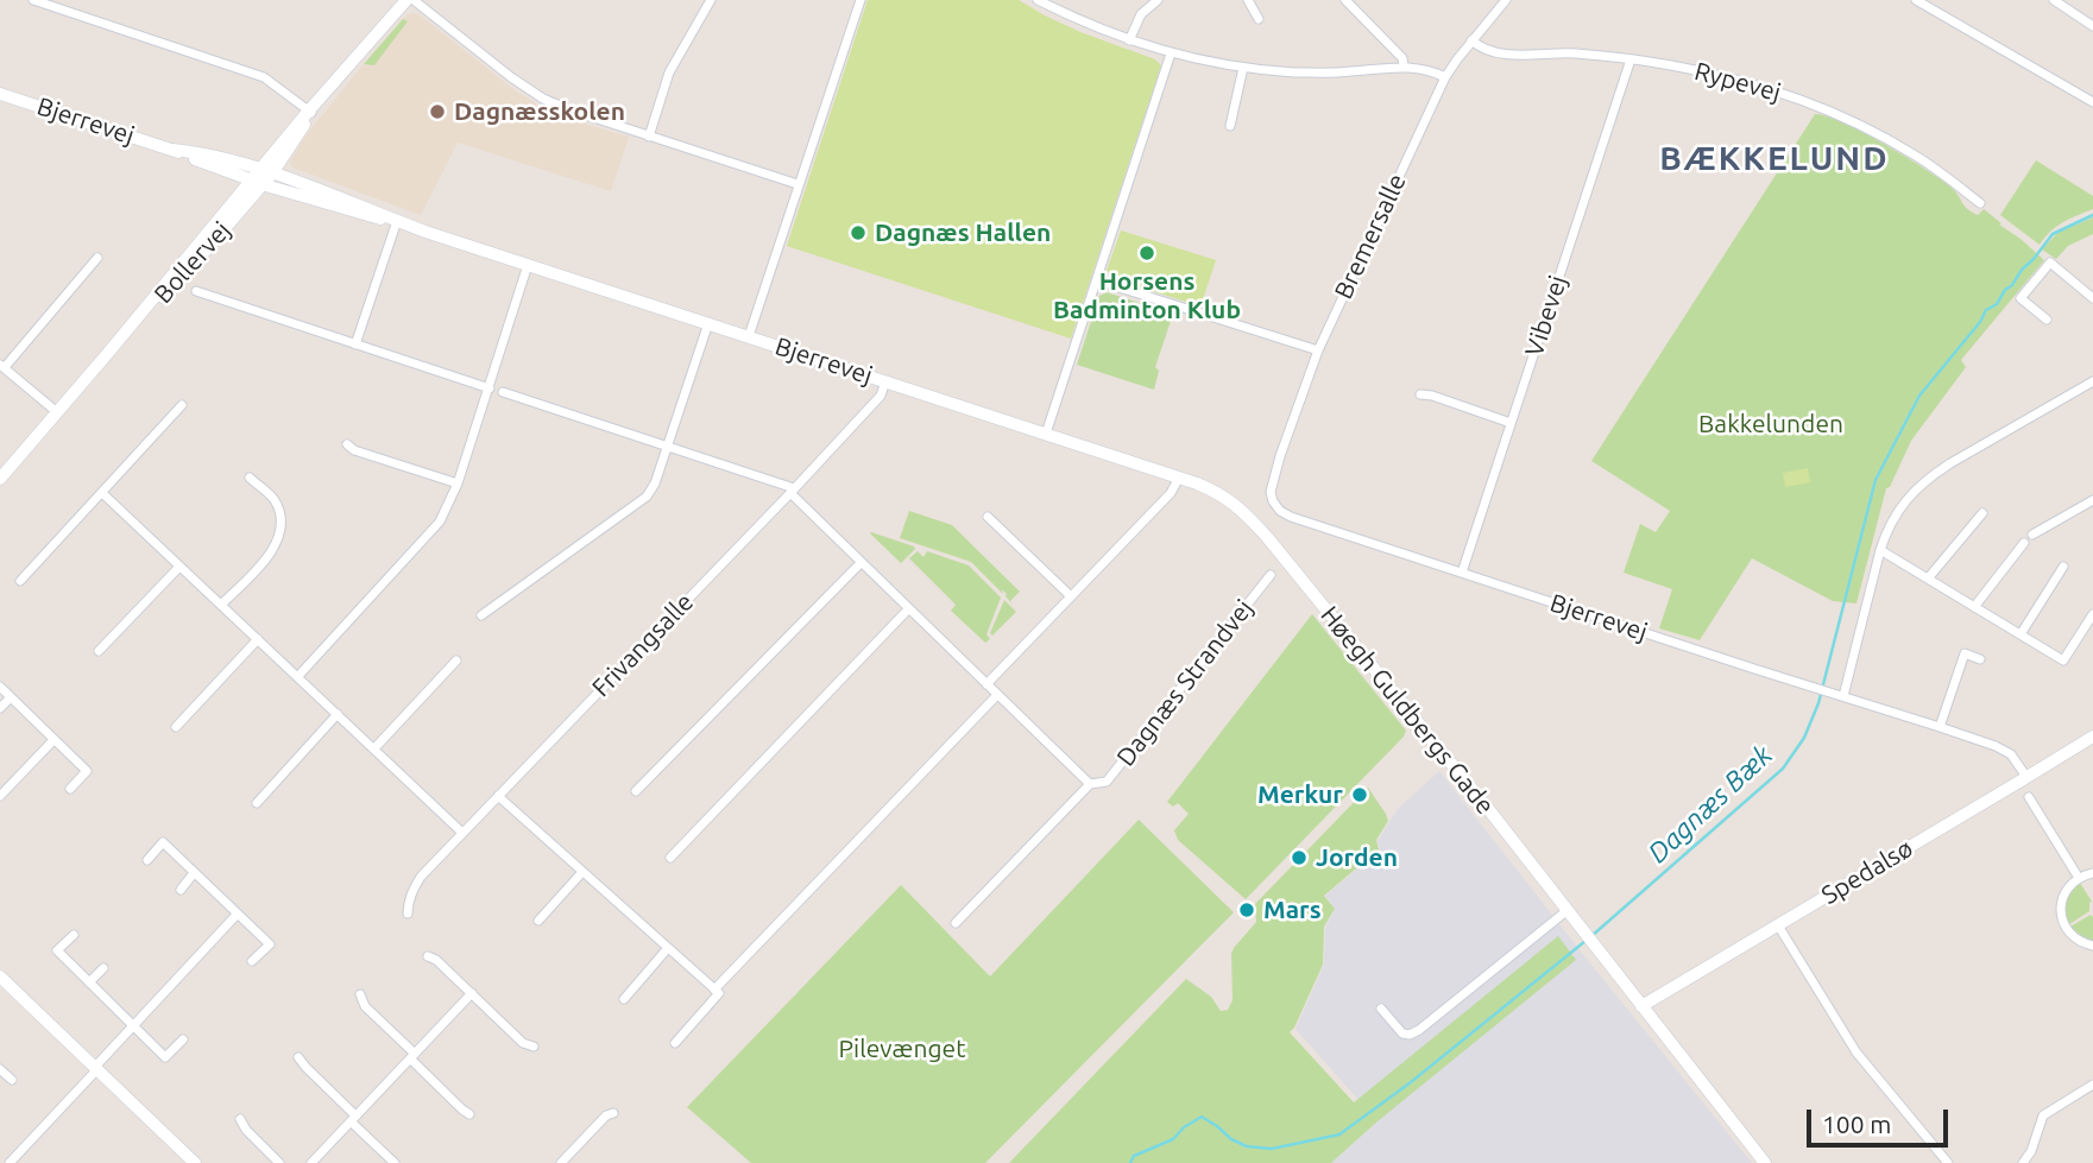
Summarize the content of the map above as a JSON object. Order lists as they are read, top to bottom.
{
  "streets": {
    "street": [
      "Rypevej",
      "Bjerrevej",
      "Bremersalle",
      "Bollervej",
      "Vibevej",
      "Frivangsalle",
      "Dagnæs Strandvej",
      "Høegh Guldbergs Gade",
      "Spedalsø"
    ]
  },
  "crossings": [
    ["Rypevej", "Bremersalle"],
    ["Rypevej", "Vibevej"],
    ["Bjerrevej", "Bremersalle"],
    ["Bjerrevej", "Bollervej"],
    ["Bjerrevej", "Vibevej"],
    ["Bjerrevej", "Frivangsalle"],
    ["Bjerrevej", "Høegh Guldbergs Gade"],
    ["Bjerrevej", "Spedalsø"],
    ["Høegh Guldbergs Gade", "Spedalsø"]
  ],
  "districts": ["BÆKKELUND"],
  "water": ["Dagnæs Bæk"],
  "parks": ["Bakkelunden", "Pilevænget"],
  "places": [
    "Dagnæsskolen",
    "Dagnæs Hallen",
    "Horsens Badminton Klub",
    "Merkur",
    "Jorden",
    "Mars"
  ],
  "scale_bar": "100 m"
}
